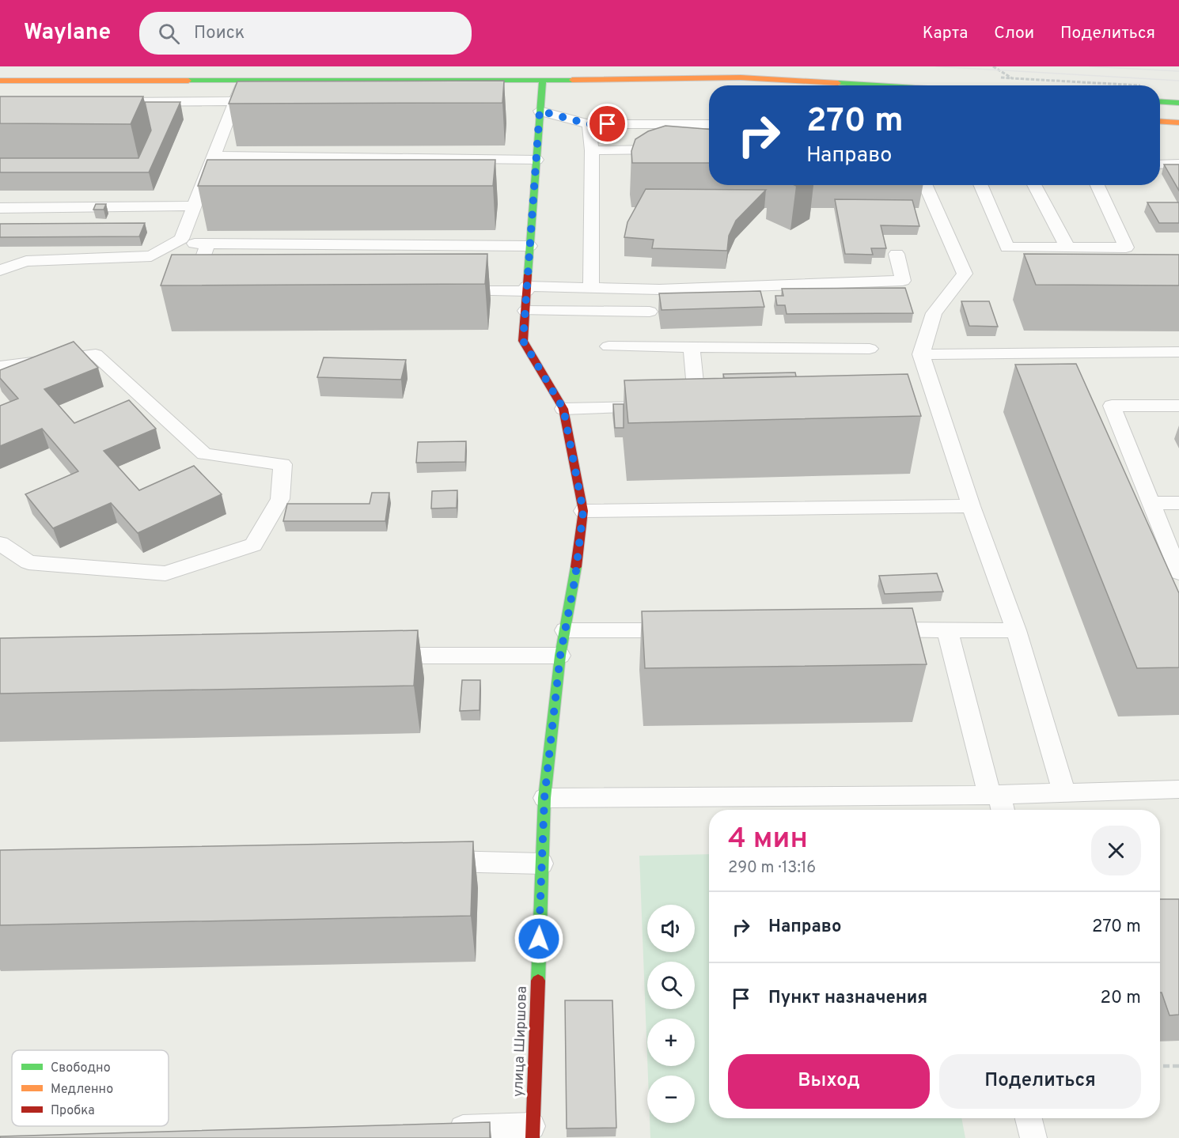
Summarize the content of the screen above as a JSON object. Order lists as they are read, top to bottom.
{
  "streets": {
    "main road": ["улица Ширшова"]
  },
  "legend": ["Свободно", "Медленно", "Пробка"],
  "page": {
    "header": "Waylane",
    "search": "Поиск",
    "nav": ["Карта", "Слои", "Поделиться"],
    "turn": ["270 m", "Направо"],
    "heading": ["4 мин", "290 m · 13:16"],
    "list": [
      {
        "name": "Направо",
        "value": "270 m"
      },
      {
        "name": "Пункт назначения",
        "value": "20 m"
      }
    ],
    "map_buttons": ["+", "−"],
    "buttons": ["Выход", "Поделиться"]
  }
}
